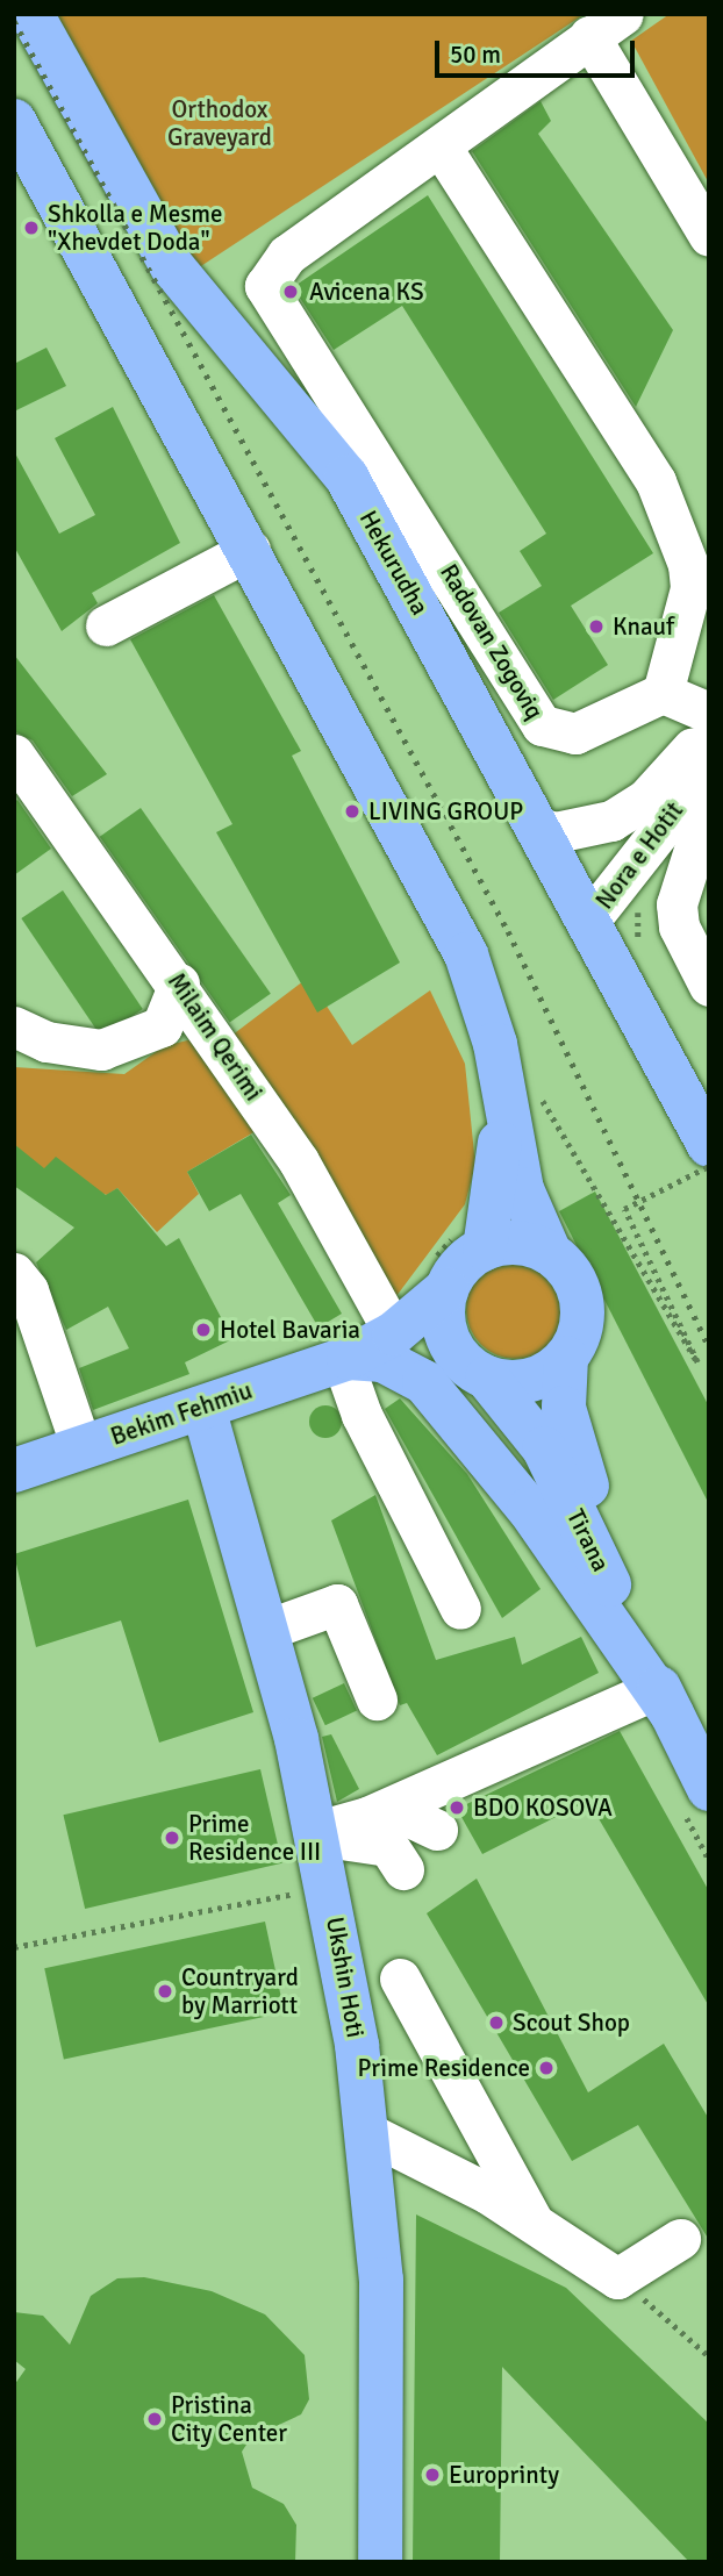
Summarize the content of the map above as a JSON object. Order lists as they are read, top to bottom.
{
  "streets": {
    "main road": [
      "Hekurudha",
      "Bekim Fehmiu",
      "Tirana",
      "Ukshin Hoti"
    ],
    "street": ["Radovan Zogoviq", "Nora e Hotit", "Milaim Qerimi"]
  },
  "crossings": [
    ["Hekurudha", "Nora e Hotit"],
    ["Milaim Qerimi", "Bekim Fehmiu"],
    ["Bekim Fehmiu", "Tirana"],
    ["Bekim Fehmiu", "Ukshin Hoti"]
  ],
  "parks": ["Orthodox Graveyard"],
  "places": [
    "Shkolla e Mesme \"Xhevdet Doda\"",
    "Avicena KS",
    "Knauf",
    "LIVING GROUP",
    "Hotel Bavaria",
    "BDO KOSOVA",
    "Prime Residence III",
    "Countryard by Marriott",
    "Scout Shop",
    "Prime Residence",
    "Pristina City Center",
    "Europrinty"
  ],
  "scale_bar": "50 m"
}
